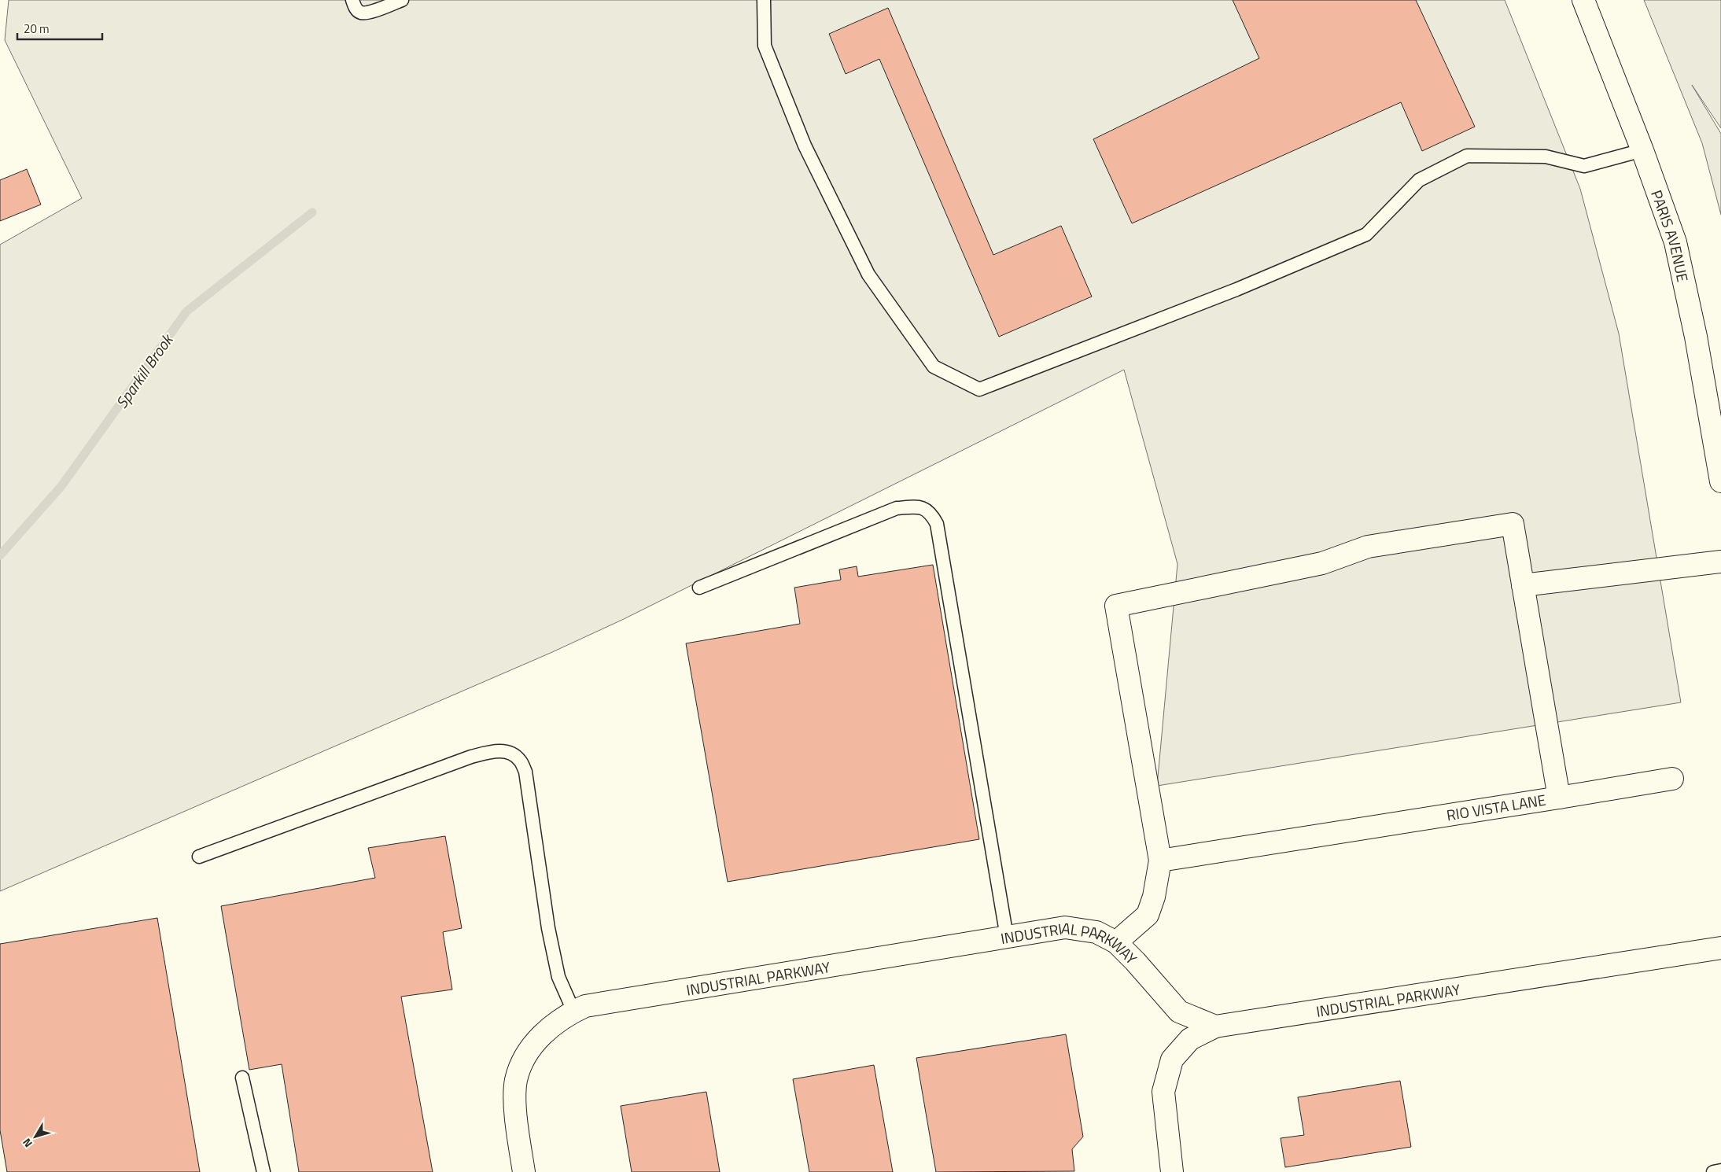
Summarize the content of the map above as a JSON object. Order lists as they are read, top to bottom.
{
  "streets": {
    "street": ["PARIS AVENUE", "RIO VISTA LANE", "INDUSTRIAL PARKWAY"]
  },
  "water": ["Sparkill Brook"],
  "scale_bar": "20 m",
  "north": "bottom left"
}
